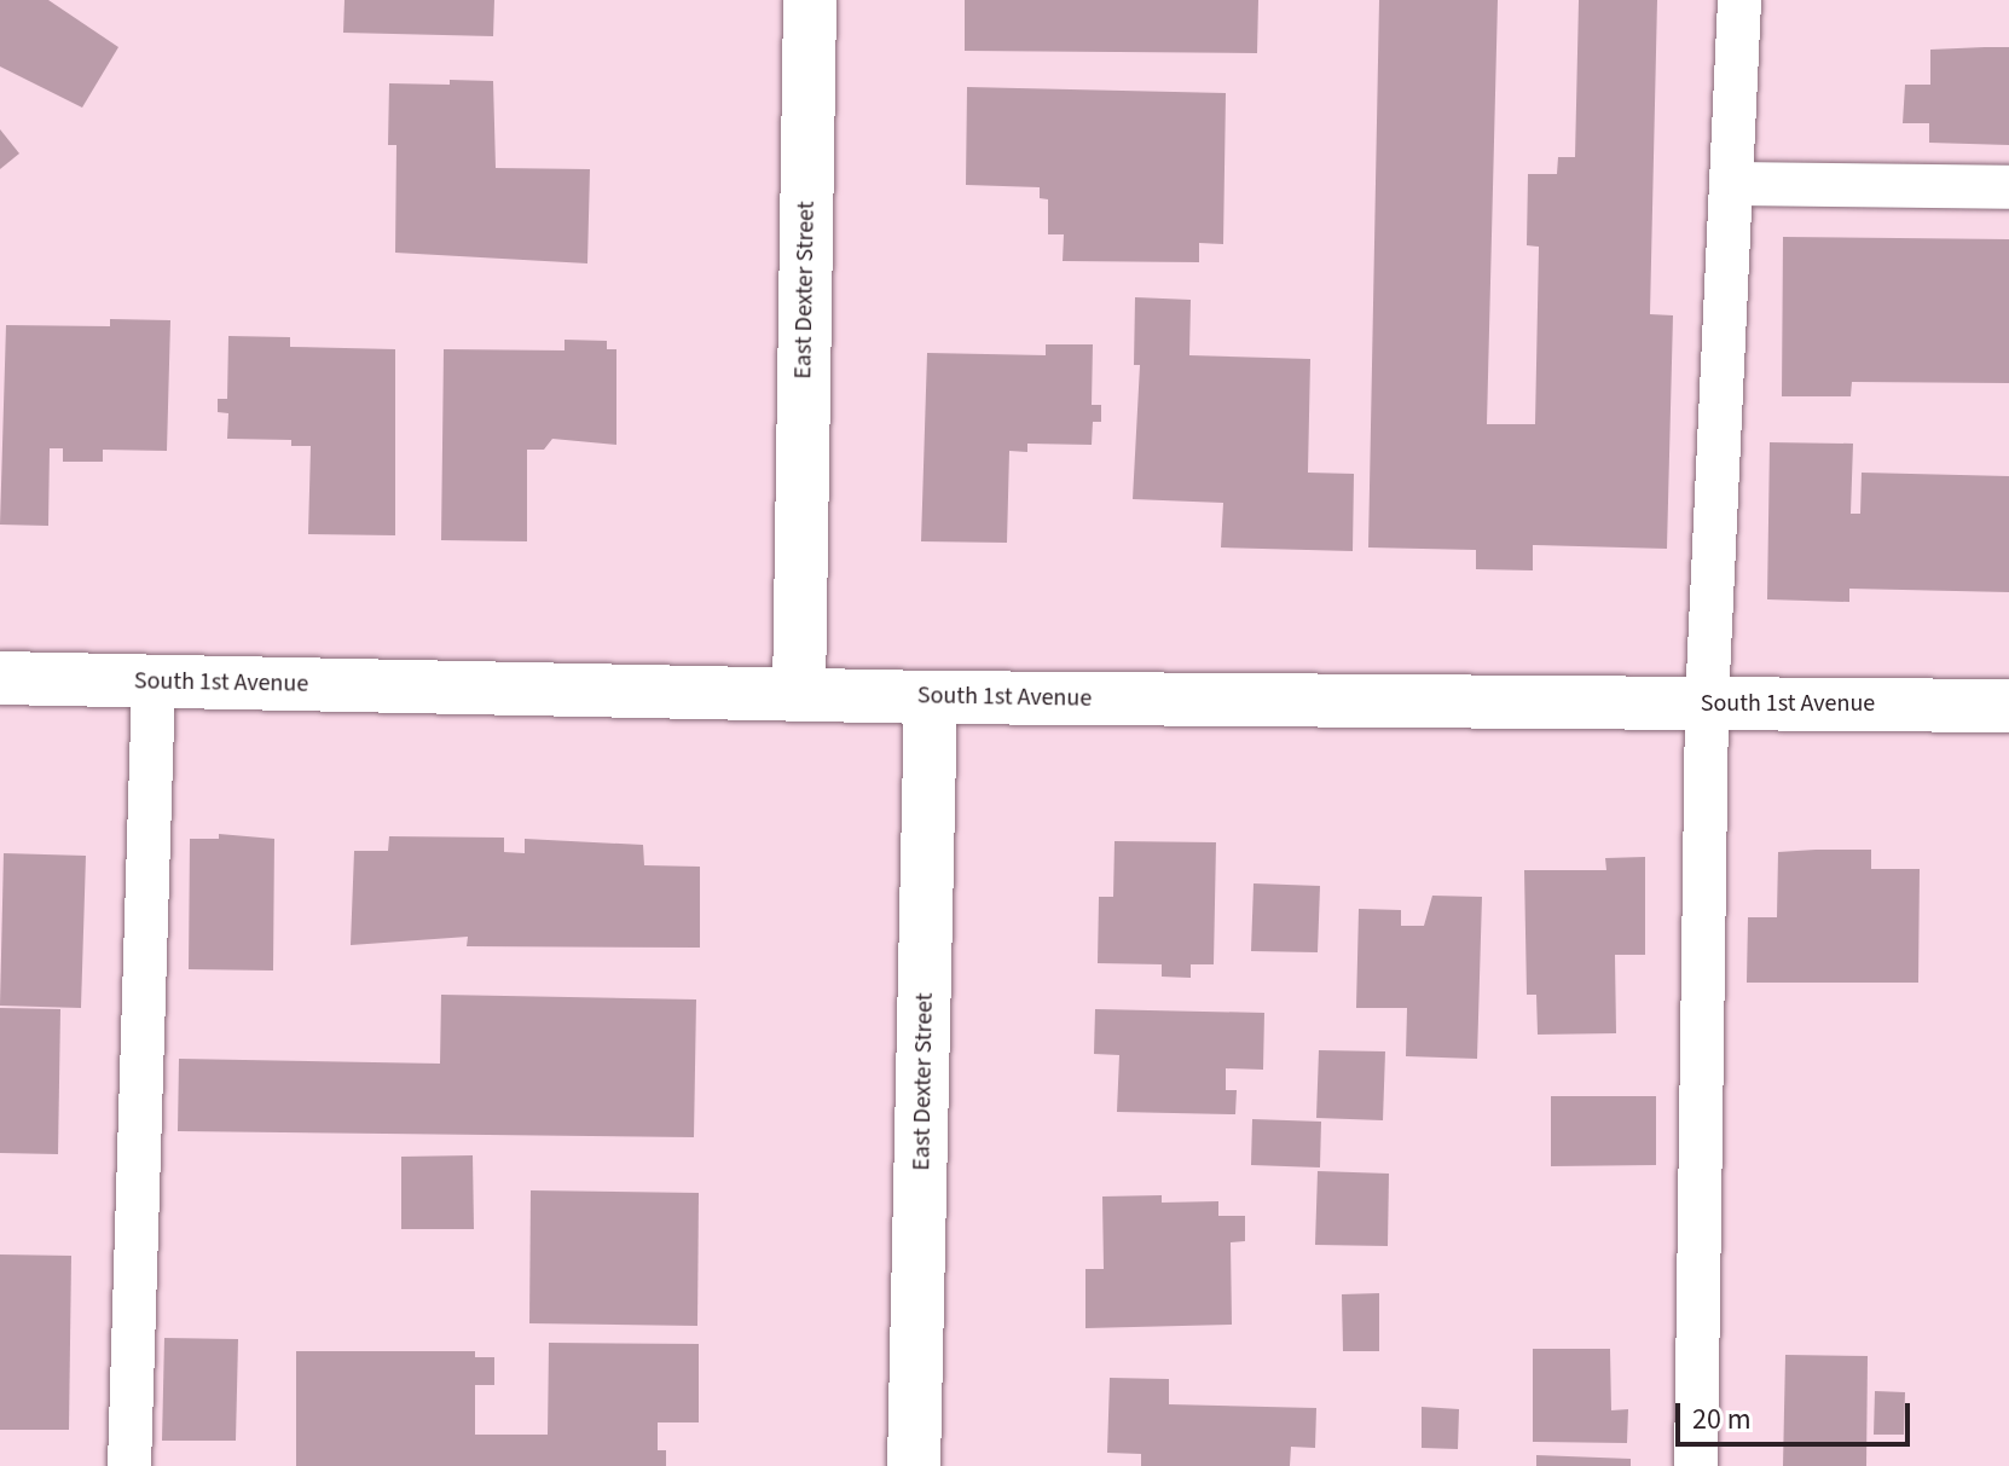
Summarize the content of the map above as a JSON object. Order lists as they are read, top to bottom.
{
  "streets": {
    "street": ["East Dexter Street", "South 1st Avenue"]
  },
  "crossings": [
    ["East Dexter Street", "South 1st Avenue"]
  ],
  "scale_bar": "20 m"
}
